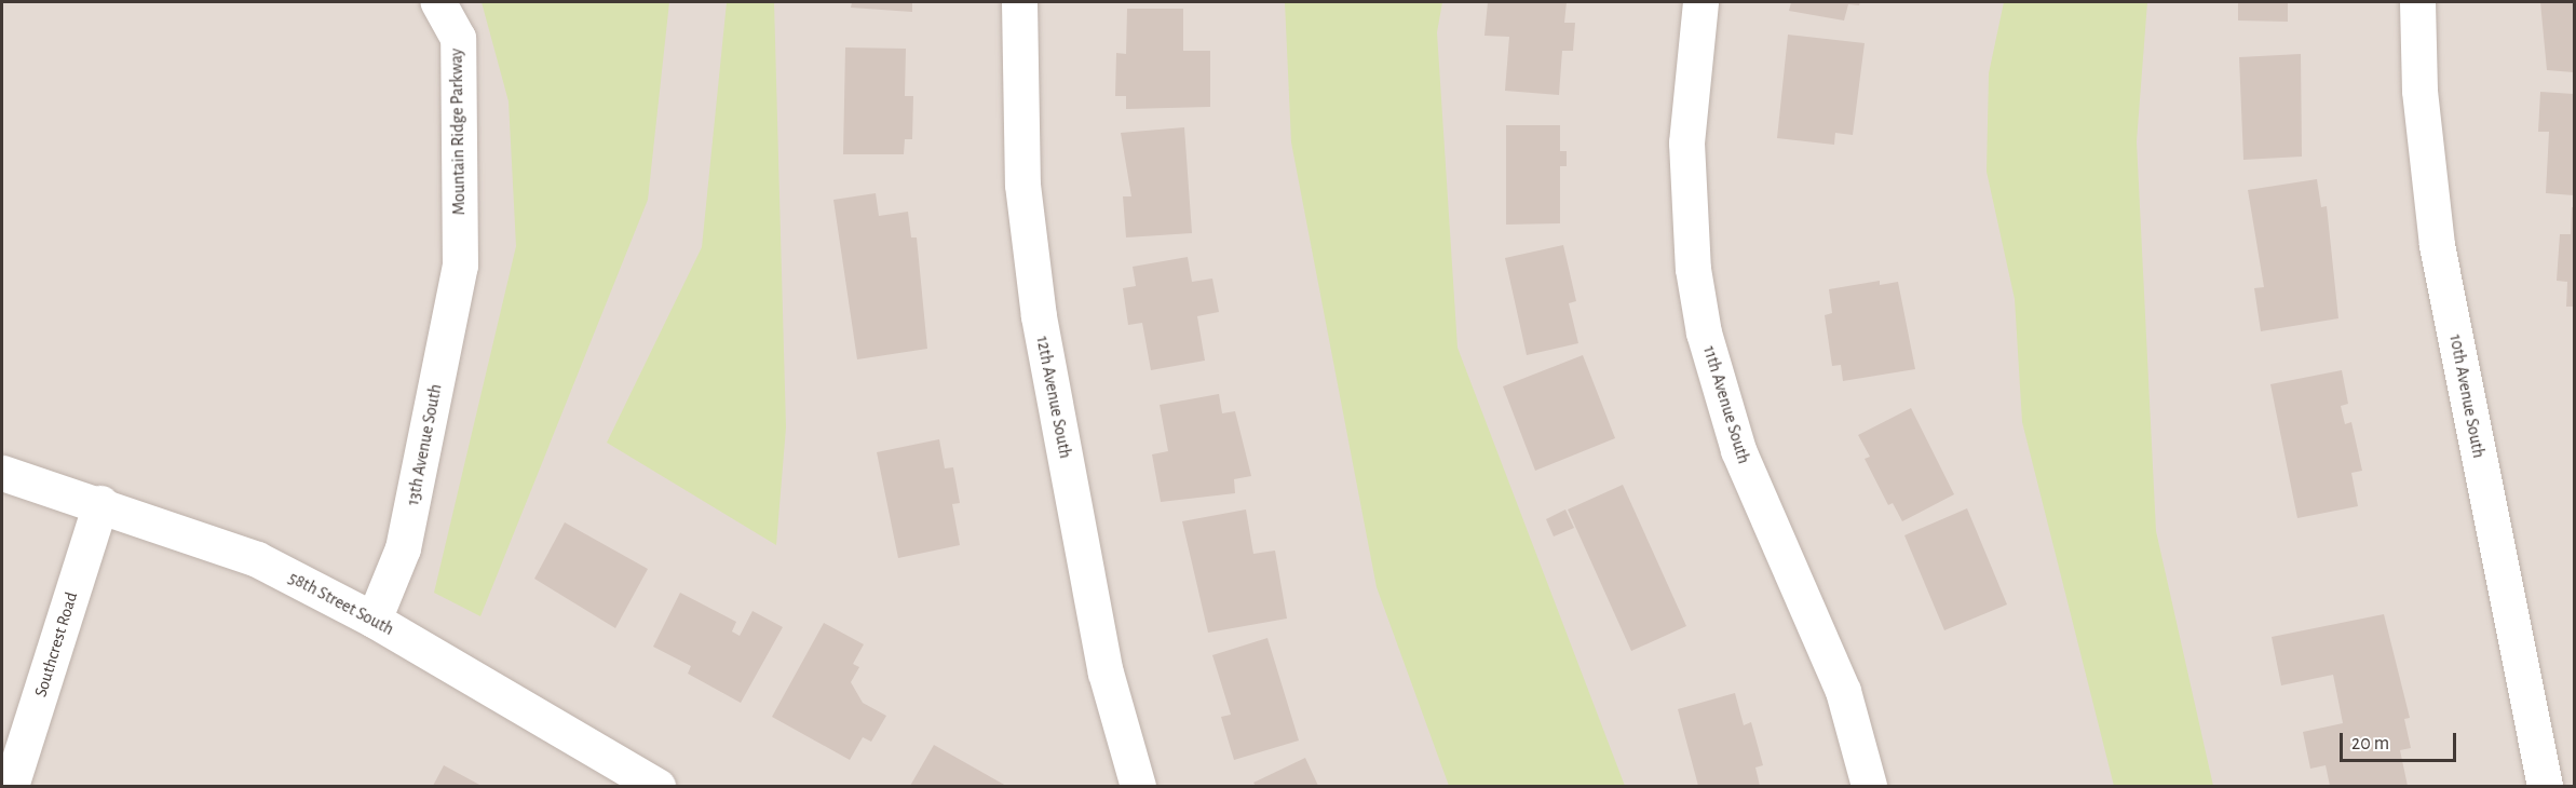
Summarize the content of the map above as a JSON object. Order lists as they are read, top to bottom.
{
  "streets": {
    "street": [
      "Mountain Ridge Parkway",
      "10th Avenue South",
      "12th Avenue South",
      "11th Avenue South",
      "13th Avenue South",
      "58th Street South",
      "Southcrest Road"
    ]
  },
  "crossings": [
    ["Mountain Ridge Parkway", "13th Avenue South"],
    ["13th Avenue South", "58th Street South"],
    ["58th Street South", "Southcrest Road"]
  ],
  "scale_bar": "20 m"
}
